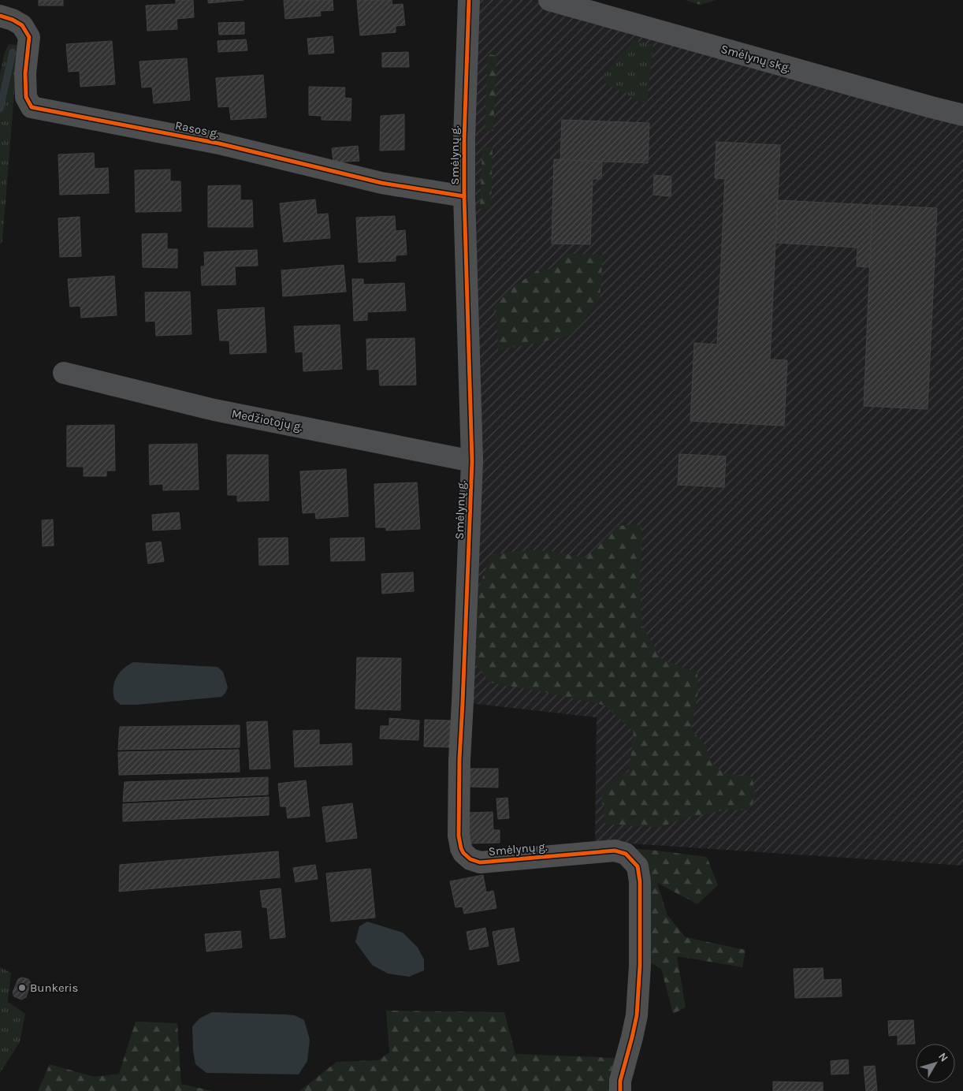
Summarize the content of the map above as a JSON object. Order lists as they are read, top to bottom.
{
  "streets": {
    "street": [
      "Smėlynų skg.",
      "Rasos g.",
      "Smėlynų g.",
      "Medžiotojų g."
    ]
  },
  "crossings": [
    ["Rasos g.", "Smėlynų g."],
    ["Smėlynų g.", "Medžiotojų g."]
  ],
  "places": ["Bunkeris"],
  "north": "top right"
}
